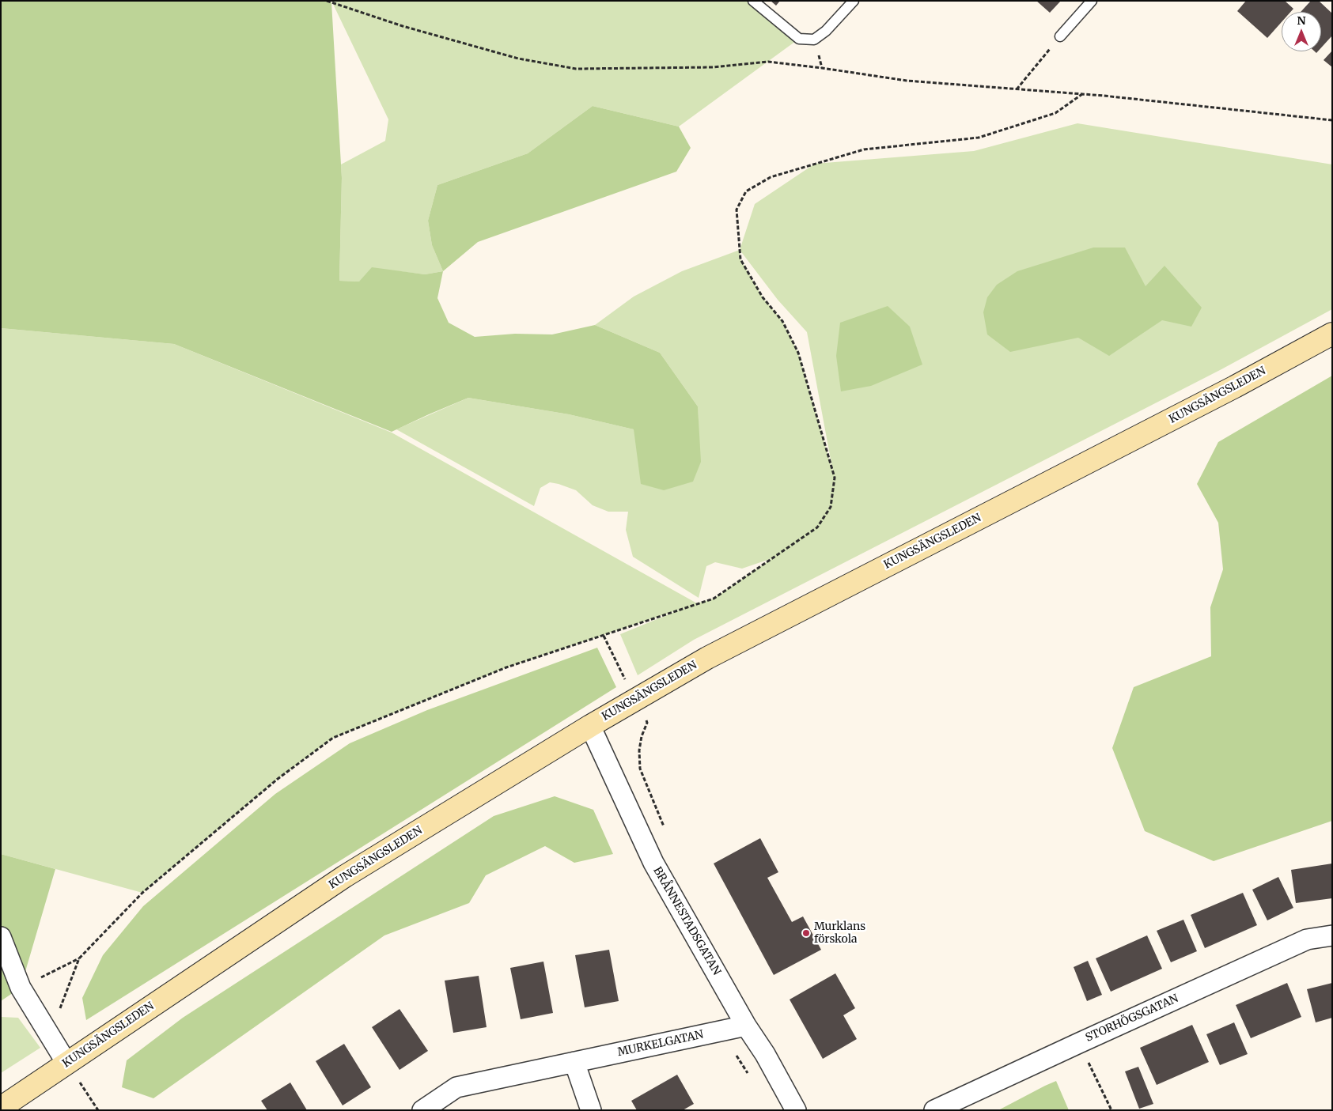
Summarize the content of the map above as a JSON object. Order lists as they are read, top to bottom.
{
  "streets": {
    "main road": ["KUNGSÄNGSLEDEN"],
    "street": ["BRÅNNESTADSGATAN", "STORHÖGSGATAN", "MURKELGATAN"]
  },
  "crossings": [
    ["KUNGSÄNGSLEDEN", "BRÅNNESTADSGATAN"],
    ["BRÅNNESTADSGATAN", "MURKELGATAN"]
  ],
  "places": ["Murklans förskola"],
  "north": "top"
}
